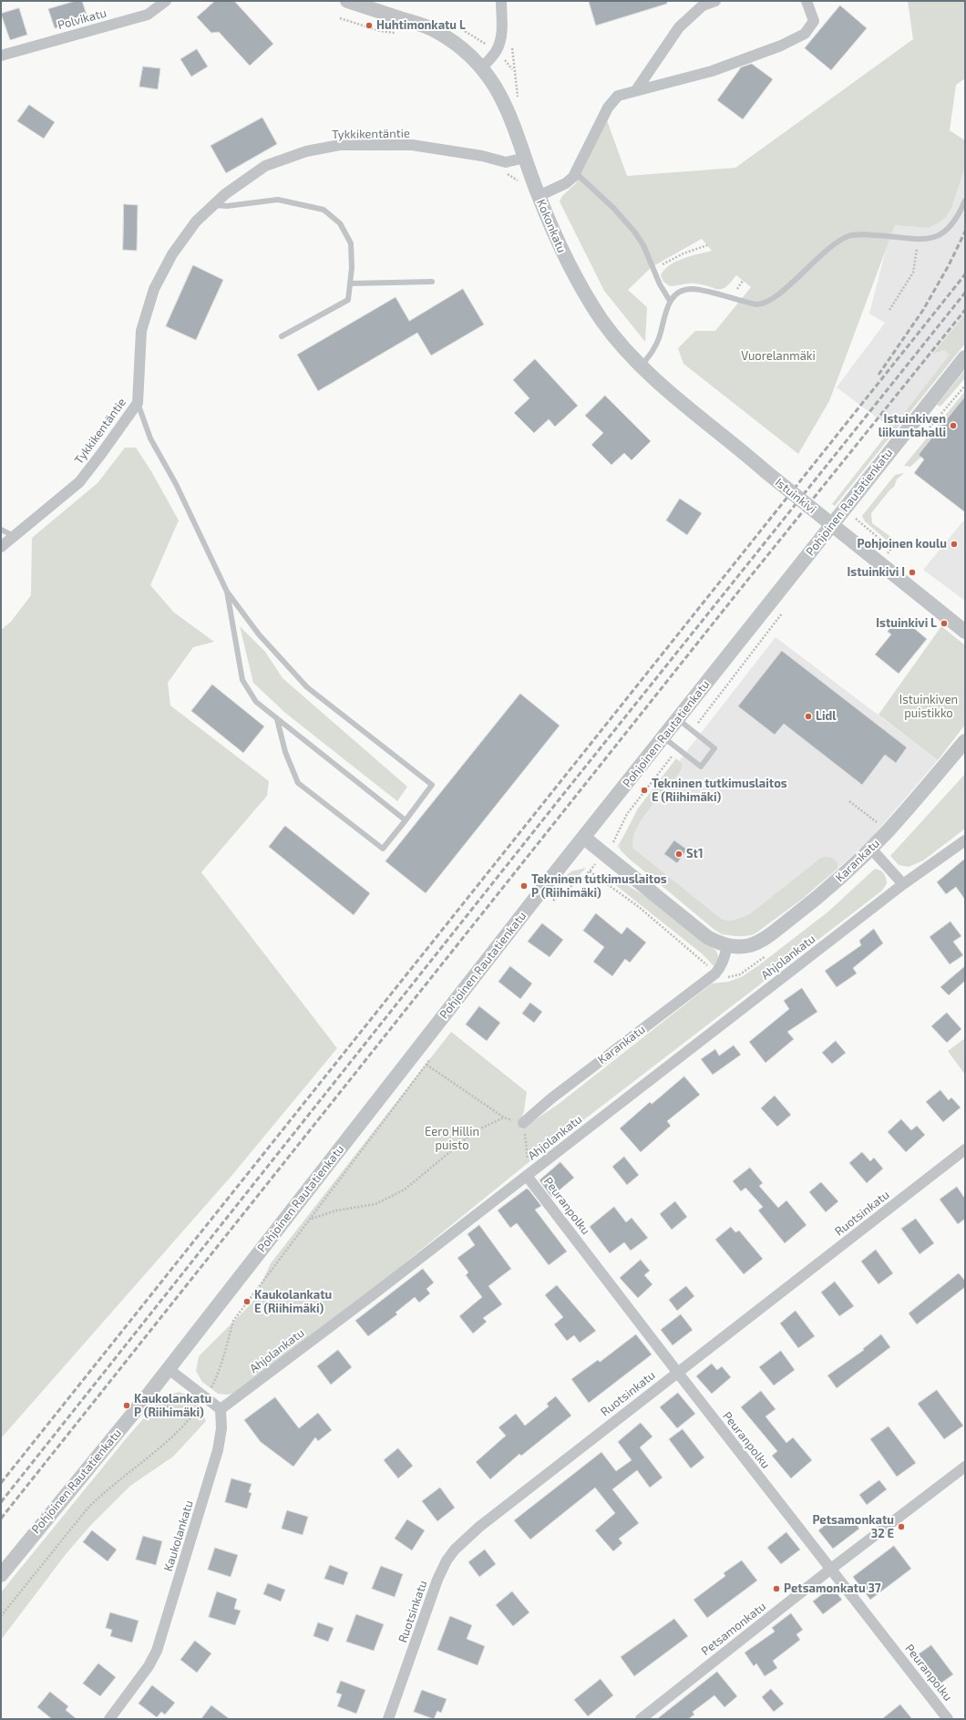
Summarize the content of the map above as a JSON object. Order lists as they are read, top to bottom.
{
  "streets": {
    "street": [
      "Polvikatu",
      "Tykkikentäntie",
      "Kokonkatu",
      "Istuinkivi",
      "Pohjoinen Rautatienkatu",
      "Karankatu",
      "Ahjolankatu",
      "Peuranpolku",
      "Ruotsinkatu",
      "Kaukolankatu",
      "Petsamonkatu"
    ]
  },
  "crossings": [
    ["Tykkikentäntie", "Kokonkatu"],
    ["Kokonkatu", "Istuinkivi"],
    ["Pohjoinen Rautatienkatu", "Karankatu"],
    ["Ahjolankatu", "Peuranpolku"],
    ["Ahjolankatu", "Kaukolankatu"],
    ["Peuranpolku", "Ruotsinkatu"],
    ["Peuranpolku", "Petsamonkatu"]
  ],
  "parks": ["Vuorelanmäki", "Istuinkiven puistikko", "Eero Hillin puisto"],
  "places": [
    "Huhtimonkatu L",
    "Istuinkiven liikuntahalli",
    "Pohjoinen koulu",
    "Istuinkivi I",
    "Istuinkivi L",
    "Lidl",
    "Tekninen tutkimuslaitos E (Riihimäki)",
    "St1",
    "Tekninen tutkimuslaitos P (Riihimäki)",
    "Kaukolankatu E (Riihimäki)",
    "Kaukolankatu P (Riihimäki)",
    "Petsamonkatu 32 E",
    "Petsamonkatu 37"
  ]
}
